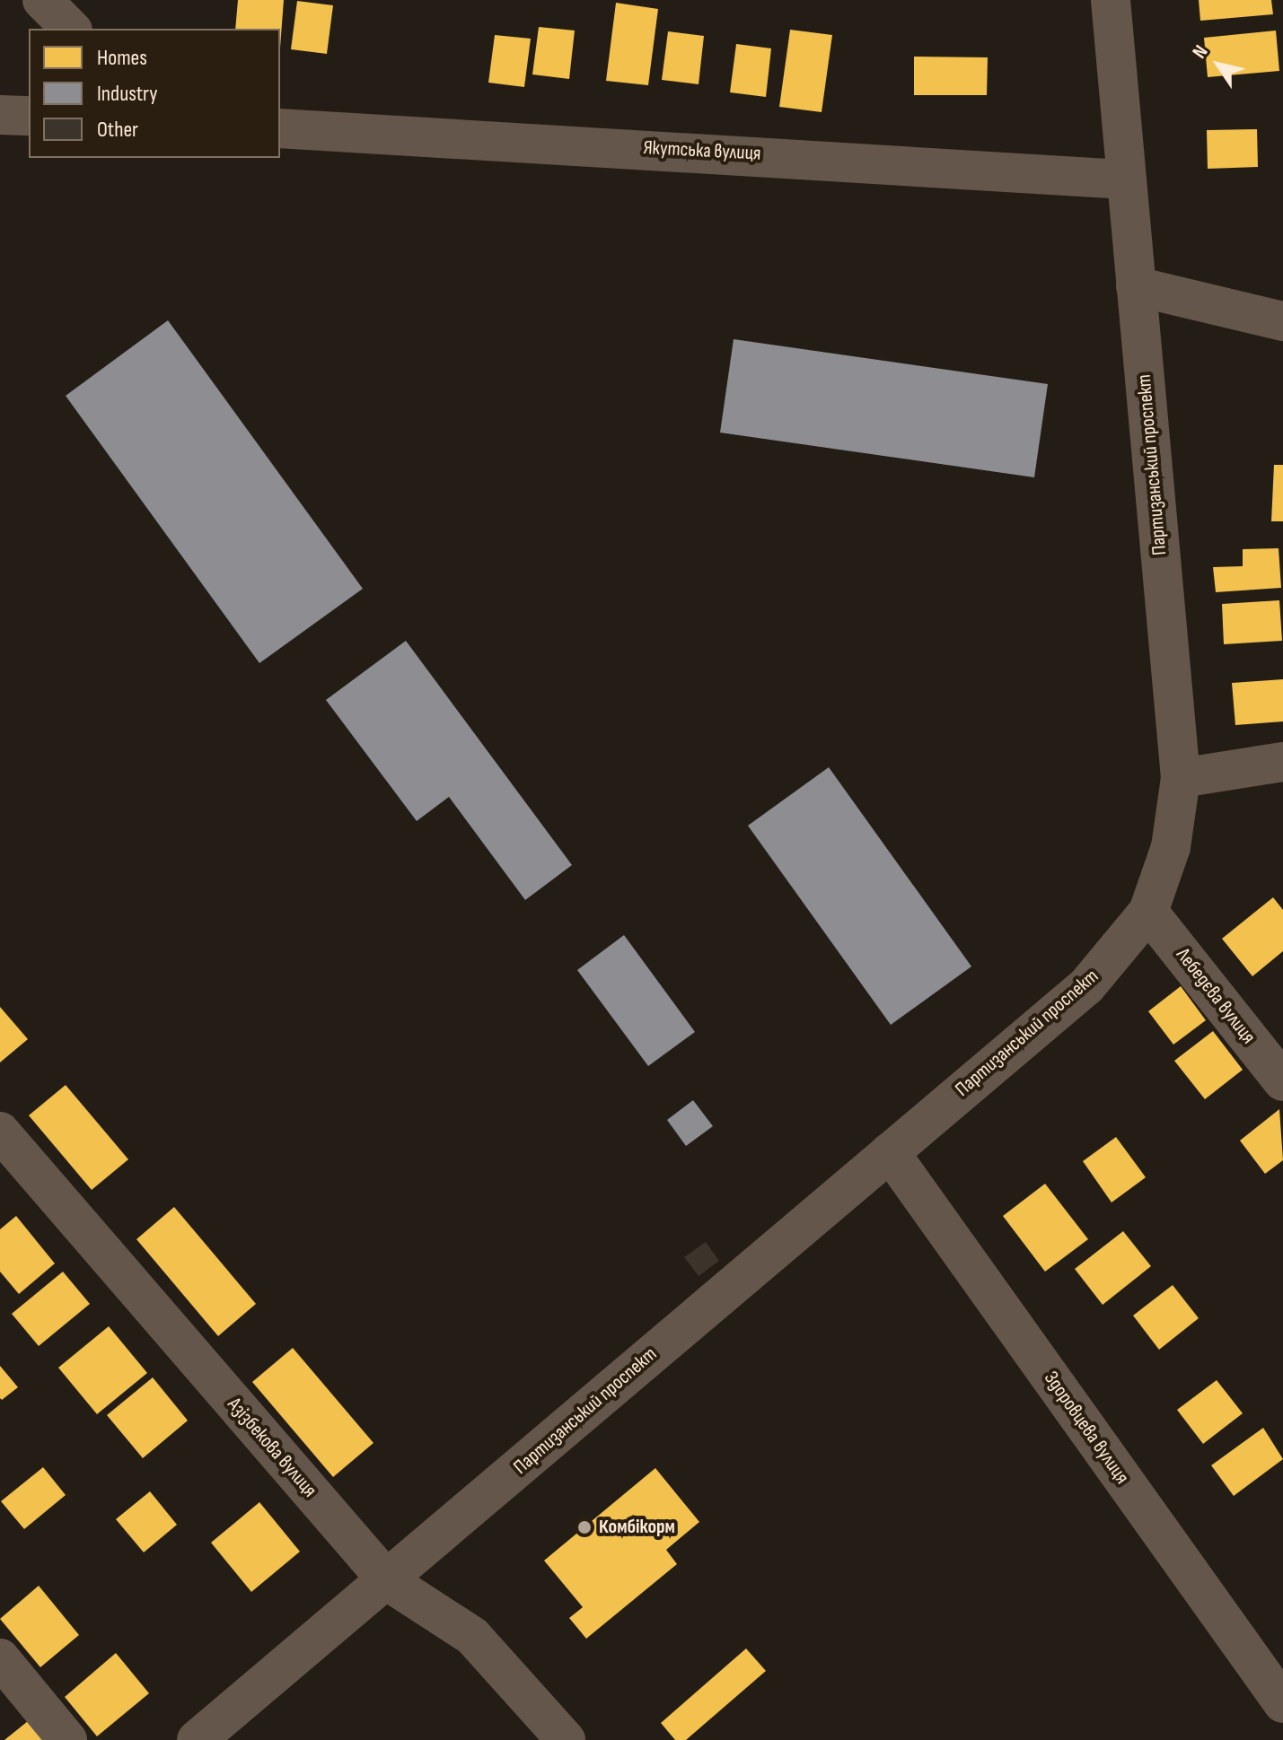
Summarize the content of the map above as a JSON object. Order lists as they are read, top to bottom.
{
  "streets": {
    "street": [
      "Якутська вулиця",
      "Партизанський проспект",
      "Лебедєва вулиця",
      "Здоровцева вулиця",
      "Азізбекова вулиця"
    ]
  },
  "crossings": [
    ["Якутська вулиця", "Партизанський проспект"],
    ["Партизанський проспект", "Лебедєва вулиця"],
    ["Партизанський проспект", "Здоровцева вулиця"],
    ["Партизанський проспект", "Азізбекова вулиця"]
  ],
  "places": ["Комбікорм"],
  "legend": ["Homes", "Industry", "Other"],
  "north": "top left"
}
